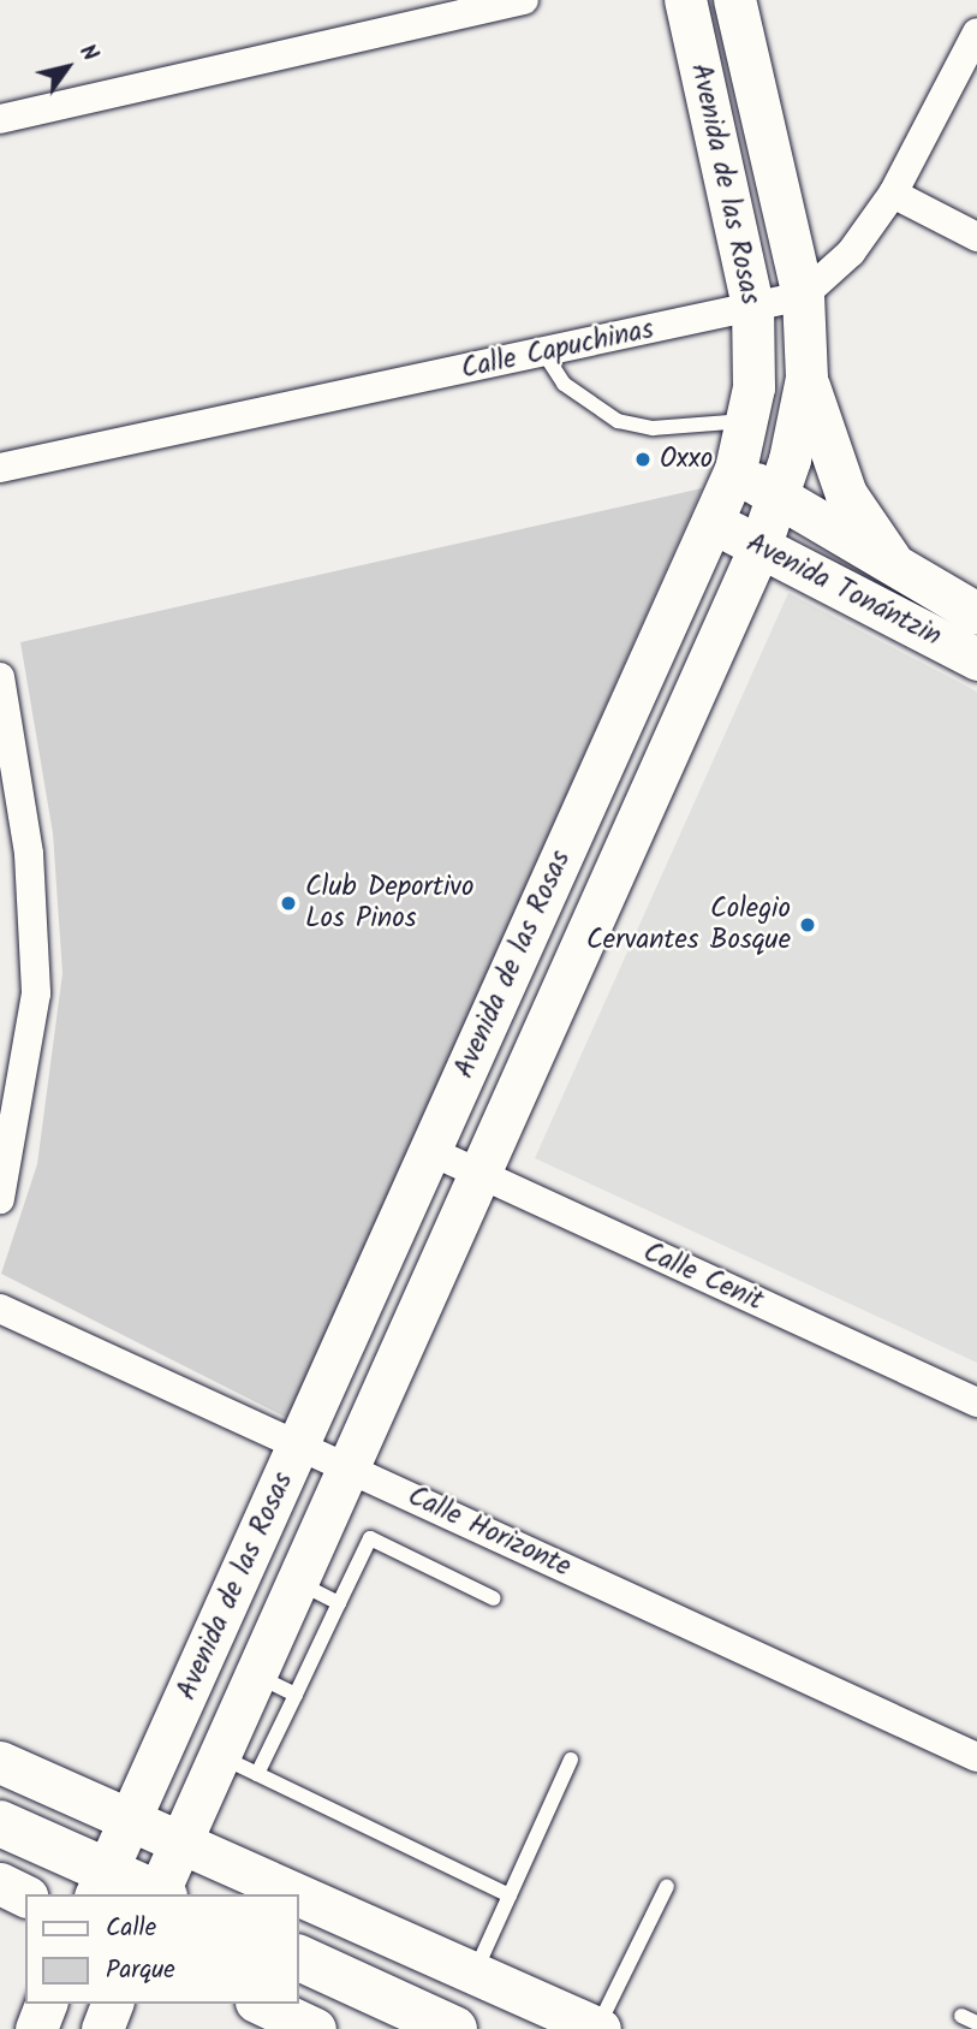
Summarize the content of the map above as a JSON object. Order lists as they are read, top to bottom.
{
  "streets": {
    "street": [
      "Avenida de las Rosas",
      "Calle Capuchinas",
      "Avenida Tonántzin",
      "Calle Cenit",
      "Calle Horizonte"
    ]
  },
  "crossings": [
    ["Avenida de las Rosas", "Calle Capuchinas"],
    ["Avenida de las Rosas", "Avenida Tonántzin"],
    ["Avenida de las Rosas", "Calle Cenit"],
    ["Avenida de las Rosas", "Calle Horizonte"]
  ],
  "places": ["Oxxo", "Club Deportivo Los Pinos", "Colegio Cervantes Bosque"],
  "legend": ["Calle", "Parque"],
  "north": "top right"
}
